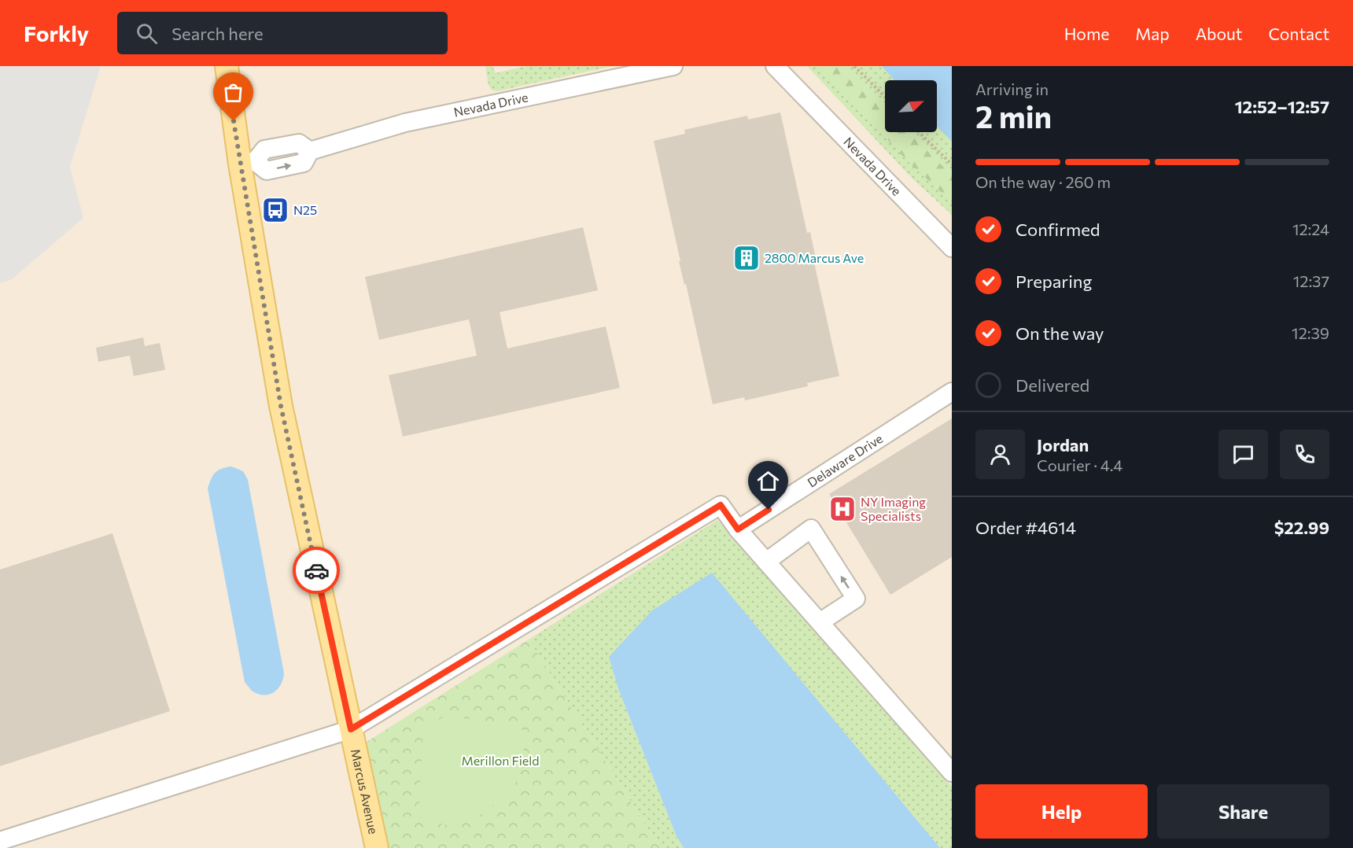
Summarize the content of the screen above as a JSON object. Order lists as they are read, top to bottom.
{
  "streets": {
    "main road": ["Marcus Avenue"],
    "lane": ["Nevada Drive", "Delaware Drive"]
  },
  "crossings": [
    ["Nevada Drive", "Marcus Avenue"]
  ],
  "parks": ["Merillon Field"],
  "places": {
    "bus stop": ["N25"],
    "building": ["2800 Marcus Ave"],
    "hospital": ["NY Imaging Specialists"]
  },
  "north": "top right",
  "page": {
    "header": "Forkly",
    "search": "Search here",
    "nav": [
      "Home",
      "Map",
      "About",
      "Contact"
    ],
    "heading": ["2 min", "Arriving in", "12:52–12:57"],
    "panel": [
      "Jordan",
      "Courier · 4.4",
      "Order #4614",
      "$22.99"
    ],
    "bar": "On the way · 260 m",
    "list": [
      ["Confirmed", "12:24"],
      ["Preparing", "12:37"],
      ["On the way", "12:39"],
      "Delivered"
    ],
    "buttons": ["Help", "Share"]
  }
}
